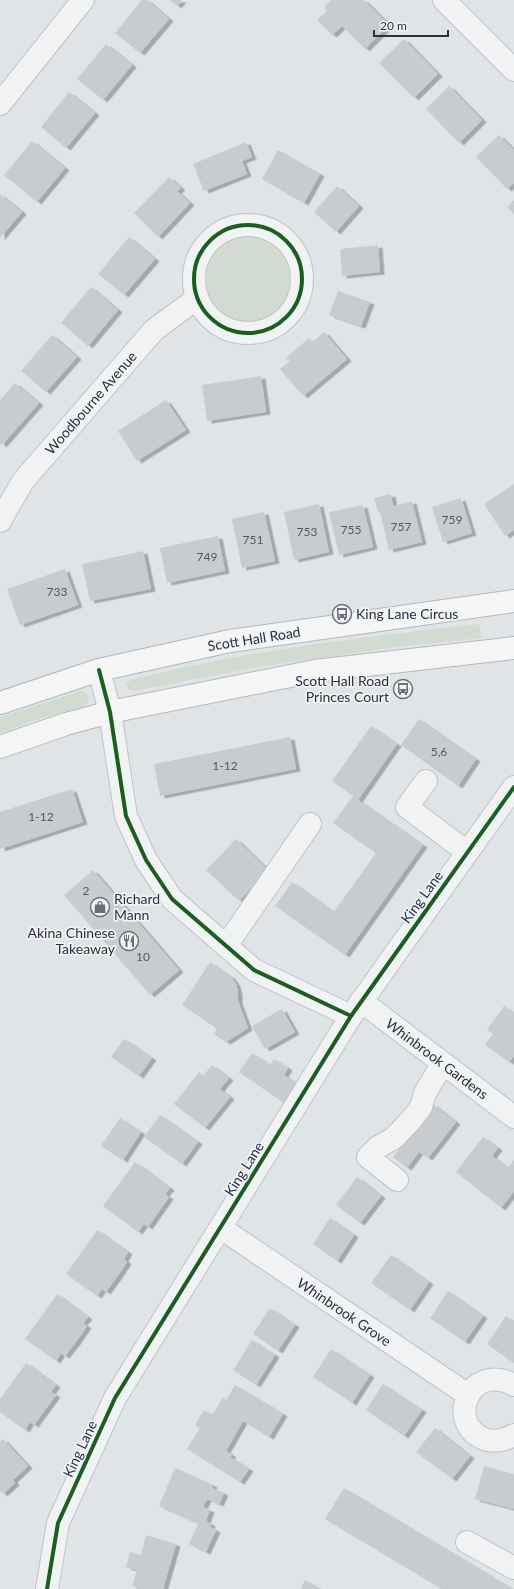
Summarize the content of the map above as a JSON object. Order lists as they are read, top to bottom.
{
  "streets": {
    "highway": ["Scott Hall Road"],
    "street": [
      "Woodbourne Avenue",
      "King Lane",
      "Whinbrook Gardens",
      "Whinbrook Grove"
    ]
  },
  "crossings": [
    ["Scott Hall Road", "Whinbrook Gardens"],
    ["King Lane", "Whinbrook Gardens"],
    ["King Lane", "Whinbrook Grove"]
  ],
  "places": {
    "bus stop": ["King Lane Circus", "Scott Hall Road Princes Court"],
    "shop": ["Richard Mann"],
    "restaurant": ["Akina Chinese Takeaway"]
  },
  "house_numbers": [
    "759",
    "757",
    "755",
    "753",
    "751",
    "749",
    "733",
    "5,6",
    "1-12",
    "1-12",
    "2",
    "10"
  ],
  "scale_bar": "20 m"
}
